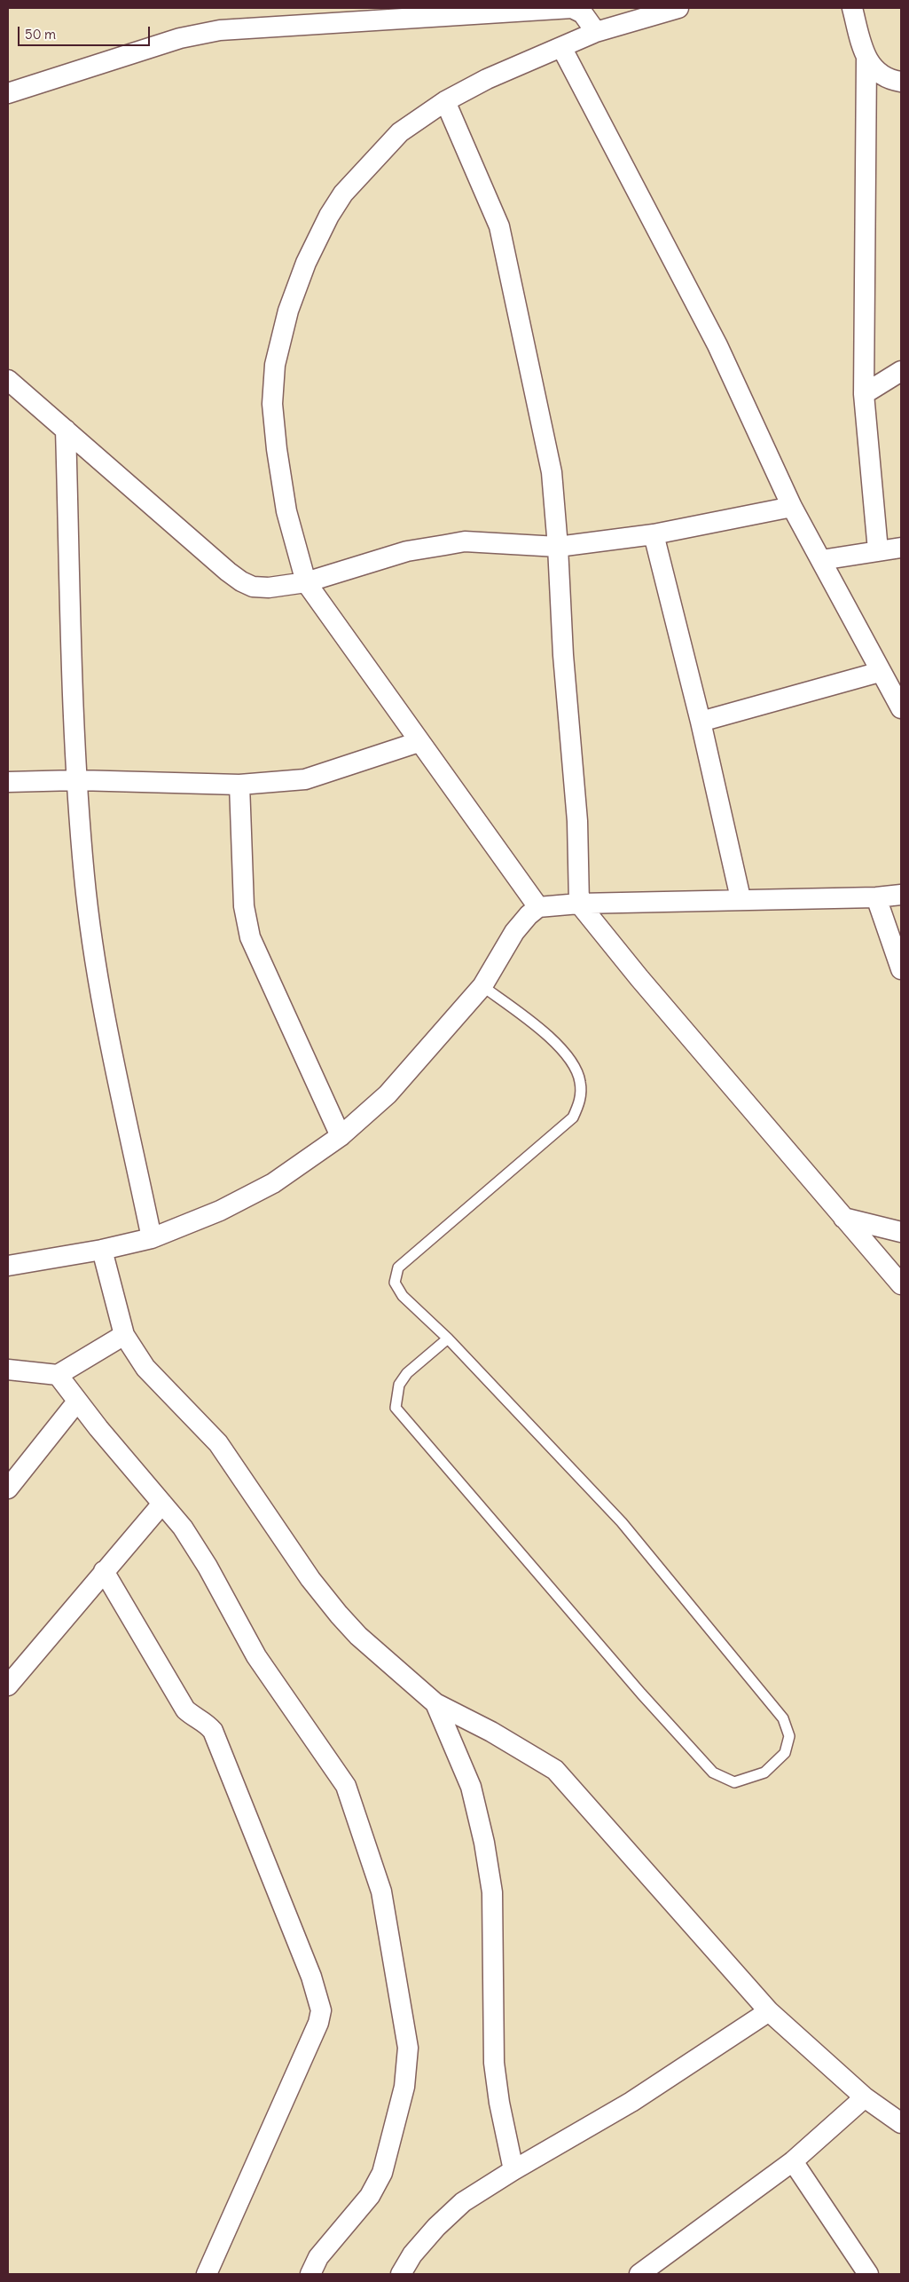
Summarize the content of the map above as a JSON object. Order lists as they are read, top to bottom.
{
  "scale_bar": "50 m"
}
